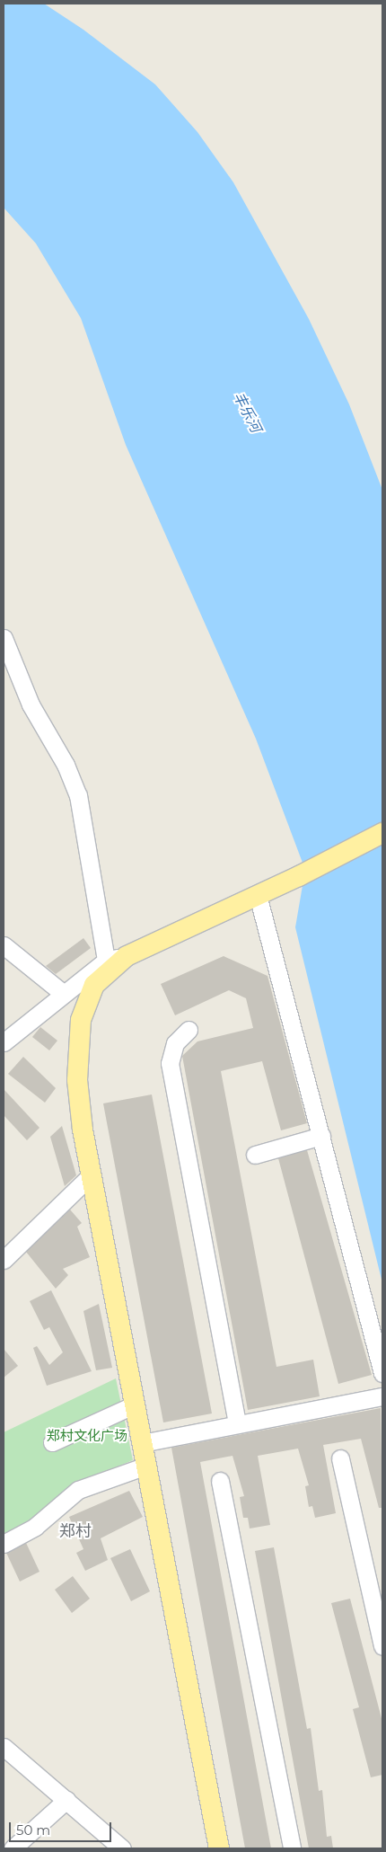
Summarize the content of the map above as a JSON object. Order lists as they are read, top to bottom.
{
  "districts": ["郑村"],
  "water": ["丰乐河"],
  "parks": ["郑村文化广场"],
  "scale_bar": "50 m"
}
